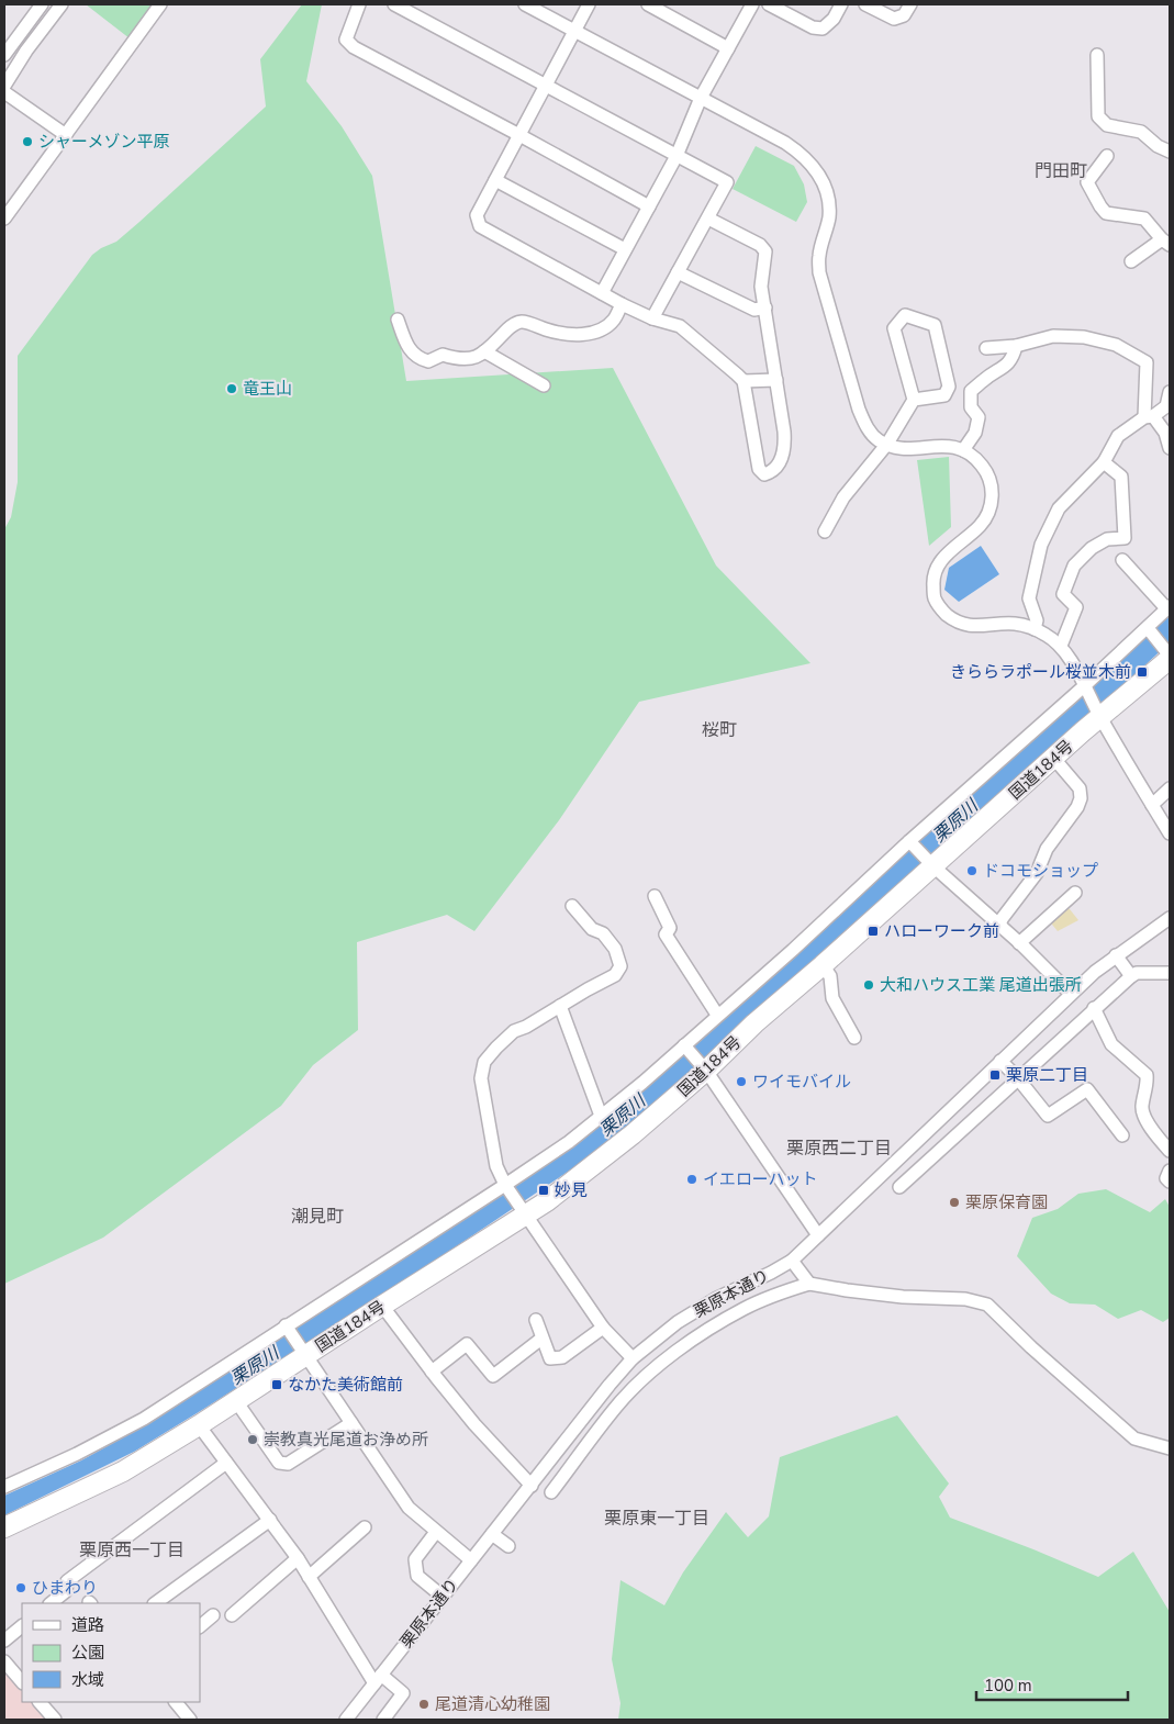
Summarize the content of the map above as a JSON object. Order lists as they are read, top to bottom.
{
  "streets": {
    "highway": ["国道184号"],
    "street": ["栗原本通り"]
  },
  "districts": [
    "門田町",
    "桜町",
    "栗原西二丁目",
    "潮見町",
    "栗原東一丁目",
    "栗原西一丁目"
  ],
  "water": ["栗原川"],
  "places": {
    "other": [
      "シャーメゾン平原",
      "竜王山",
      "ドコモショップ",
      "大和ハウス工業 尾道出張所",
      "ワイモバイル",
      "イエローハット",
      "栗原保育園",
      "崇教真光尾道お浄め所",
      "ひまわり",
      "尾道清心幼稚園"
    ],
    "transit": [
      "きららラポール桜並木前",
      "ハローワーク前",
      "栗原二丁目",
      "妙見",
      "なかた美術館前"
    ]
  },
  "legend": ["道路", "公園", "水域"],
  "scale_bar": "100 m"
}
